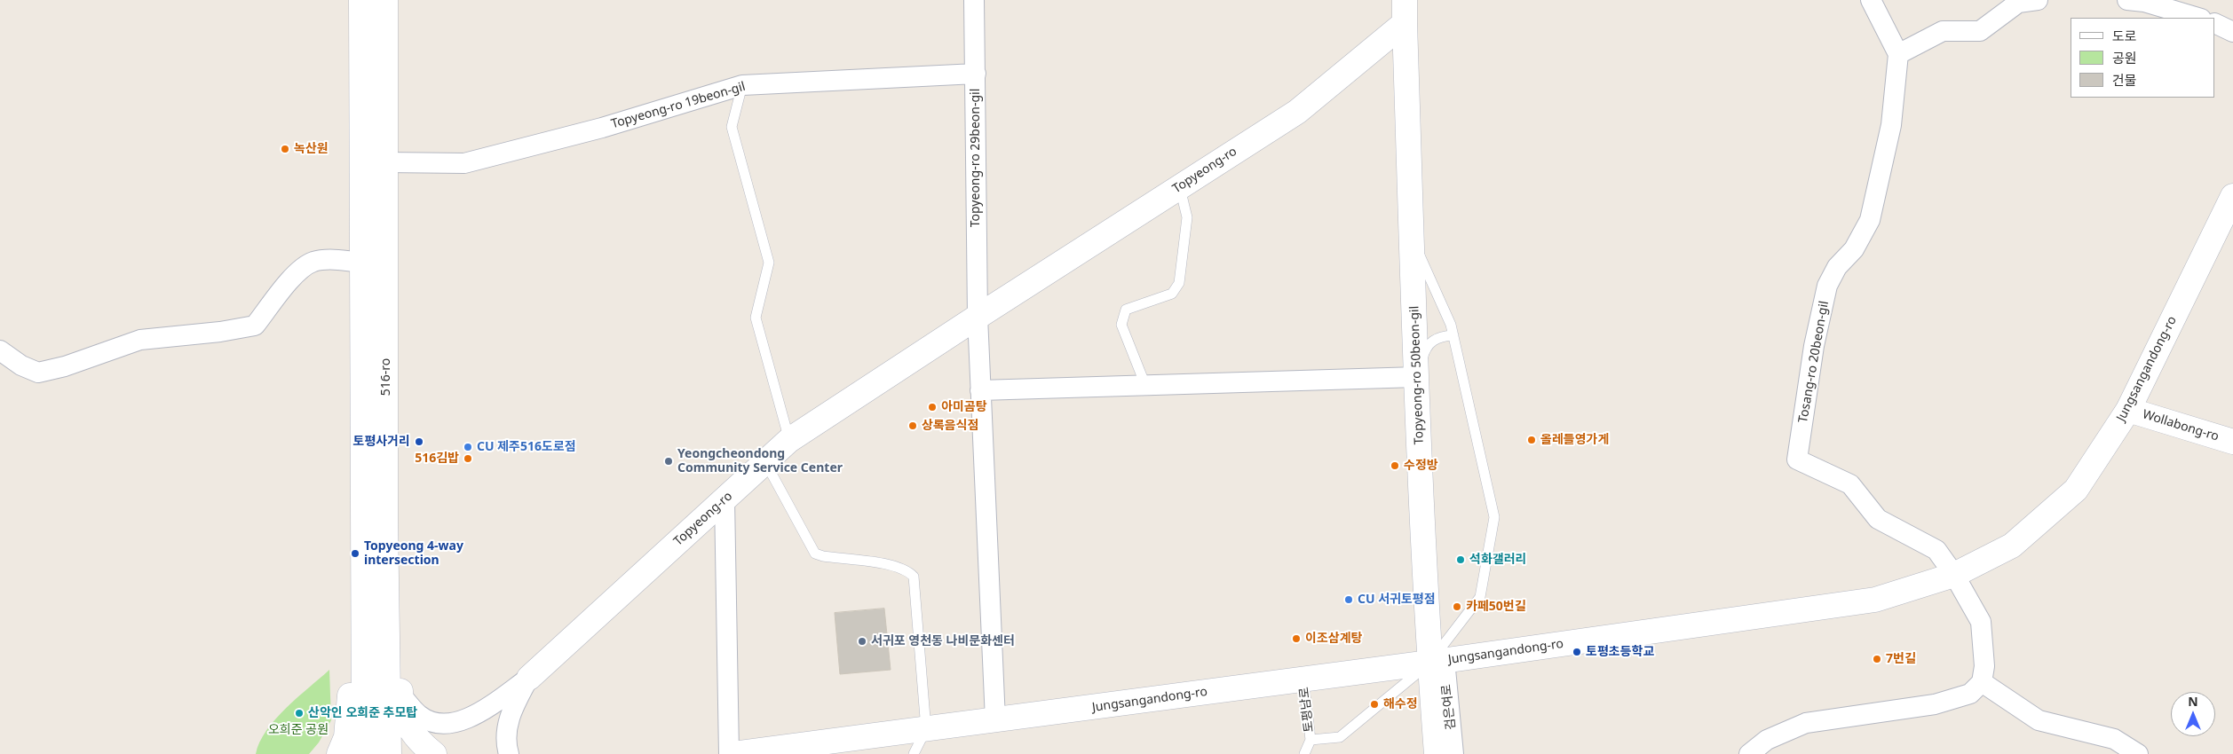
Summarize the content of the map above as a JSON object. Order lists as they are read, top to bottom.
{
  "streets": {
    "main road": [
      "Topyeong-ro",
      "Jungsangandong-ro",
      "Topyeong-ro 50beon-gil",
      "516-ro",
      "Wollabong-ro"
    ],
    "street": [
      "Topyeong-ro 19beon-gil",
      "Topyeong-ro 29beon-gil",
      "Tosang-ro 20beon-gil",
      "검은여로"
    ],
    "lane": ["토평남로"]
  },
  "crossings": [
    ["Topyeong-ro 19beon-gil", "Topyeong-ro 29beon-gil"],
    ["Topyeong-ro 19beon-gil", "516-ro"],
    ["Topyeong-ro 29beon-gil", "Topyeong-ro"],
    ["Topyeong-ro", "Topyeong-ro 50beon-gil"],
    ["Tosang-ro 20beon-gil", "Jungsangandong-ro"],
    ["Jungsangandong-ro", "Topyeong-ro 50beon-gil"],
    ["Jungsangandong-ro", "Wollabong-ro"],
    ["Jungsangandong-ro", "검은여로"],
    ["Jungsangandong-ro", "토평남로"],
    ["Topyeong-ro 50beon-gil", "검은여로"],
    ["Topyeong-ro 50beon-gil", "토평남로"],
    ["검은여로", "토평남로"]
  ],
  "parks": ["오희준 공원"],
  "places": [
    "녹산원",
    "아미곰탕",
    "상록음식점",
    "올레들영가게",
    "토평사거리",
    "CU 제주516도로점",
    "516김밥",
    "Yeongcheondong Community Service Center",
    "수정방",
    "Topyeong 4-way intersection",
    "석화갤러리",
    "CU 서귀토평점",
    "카페50번길",
    "이조삼계탕",
    "서귀포 영천동 나비문화센터",
    "토평초등학교",
    "7번길",
    "해수정",
    "산악인 오희준 추모탑"
  ],
  "legend": ["도로", "공원", "건물"],
  "north": "top"
}
